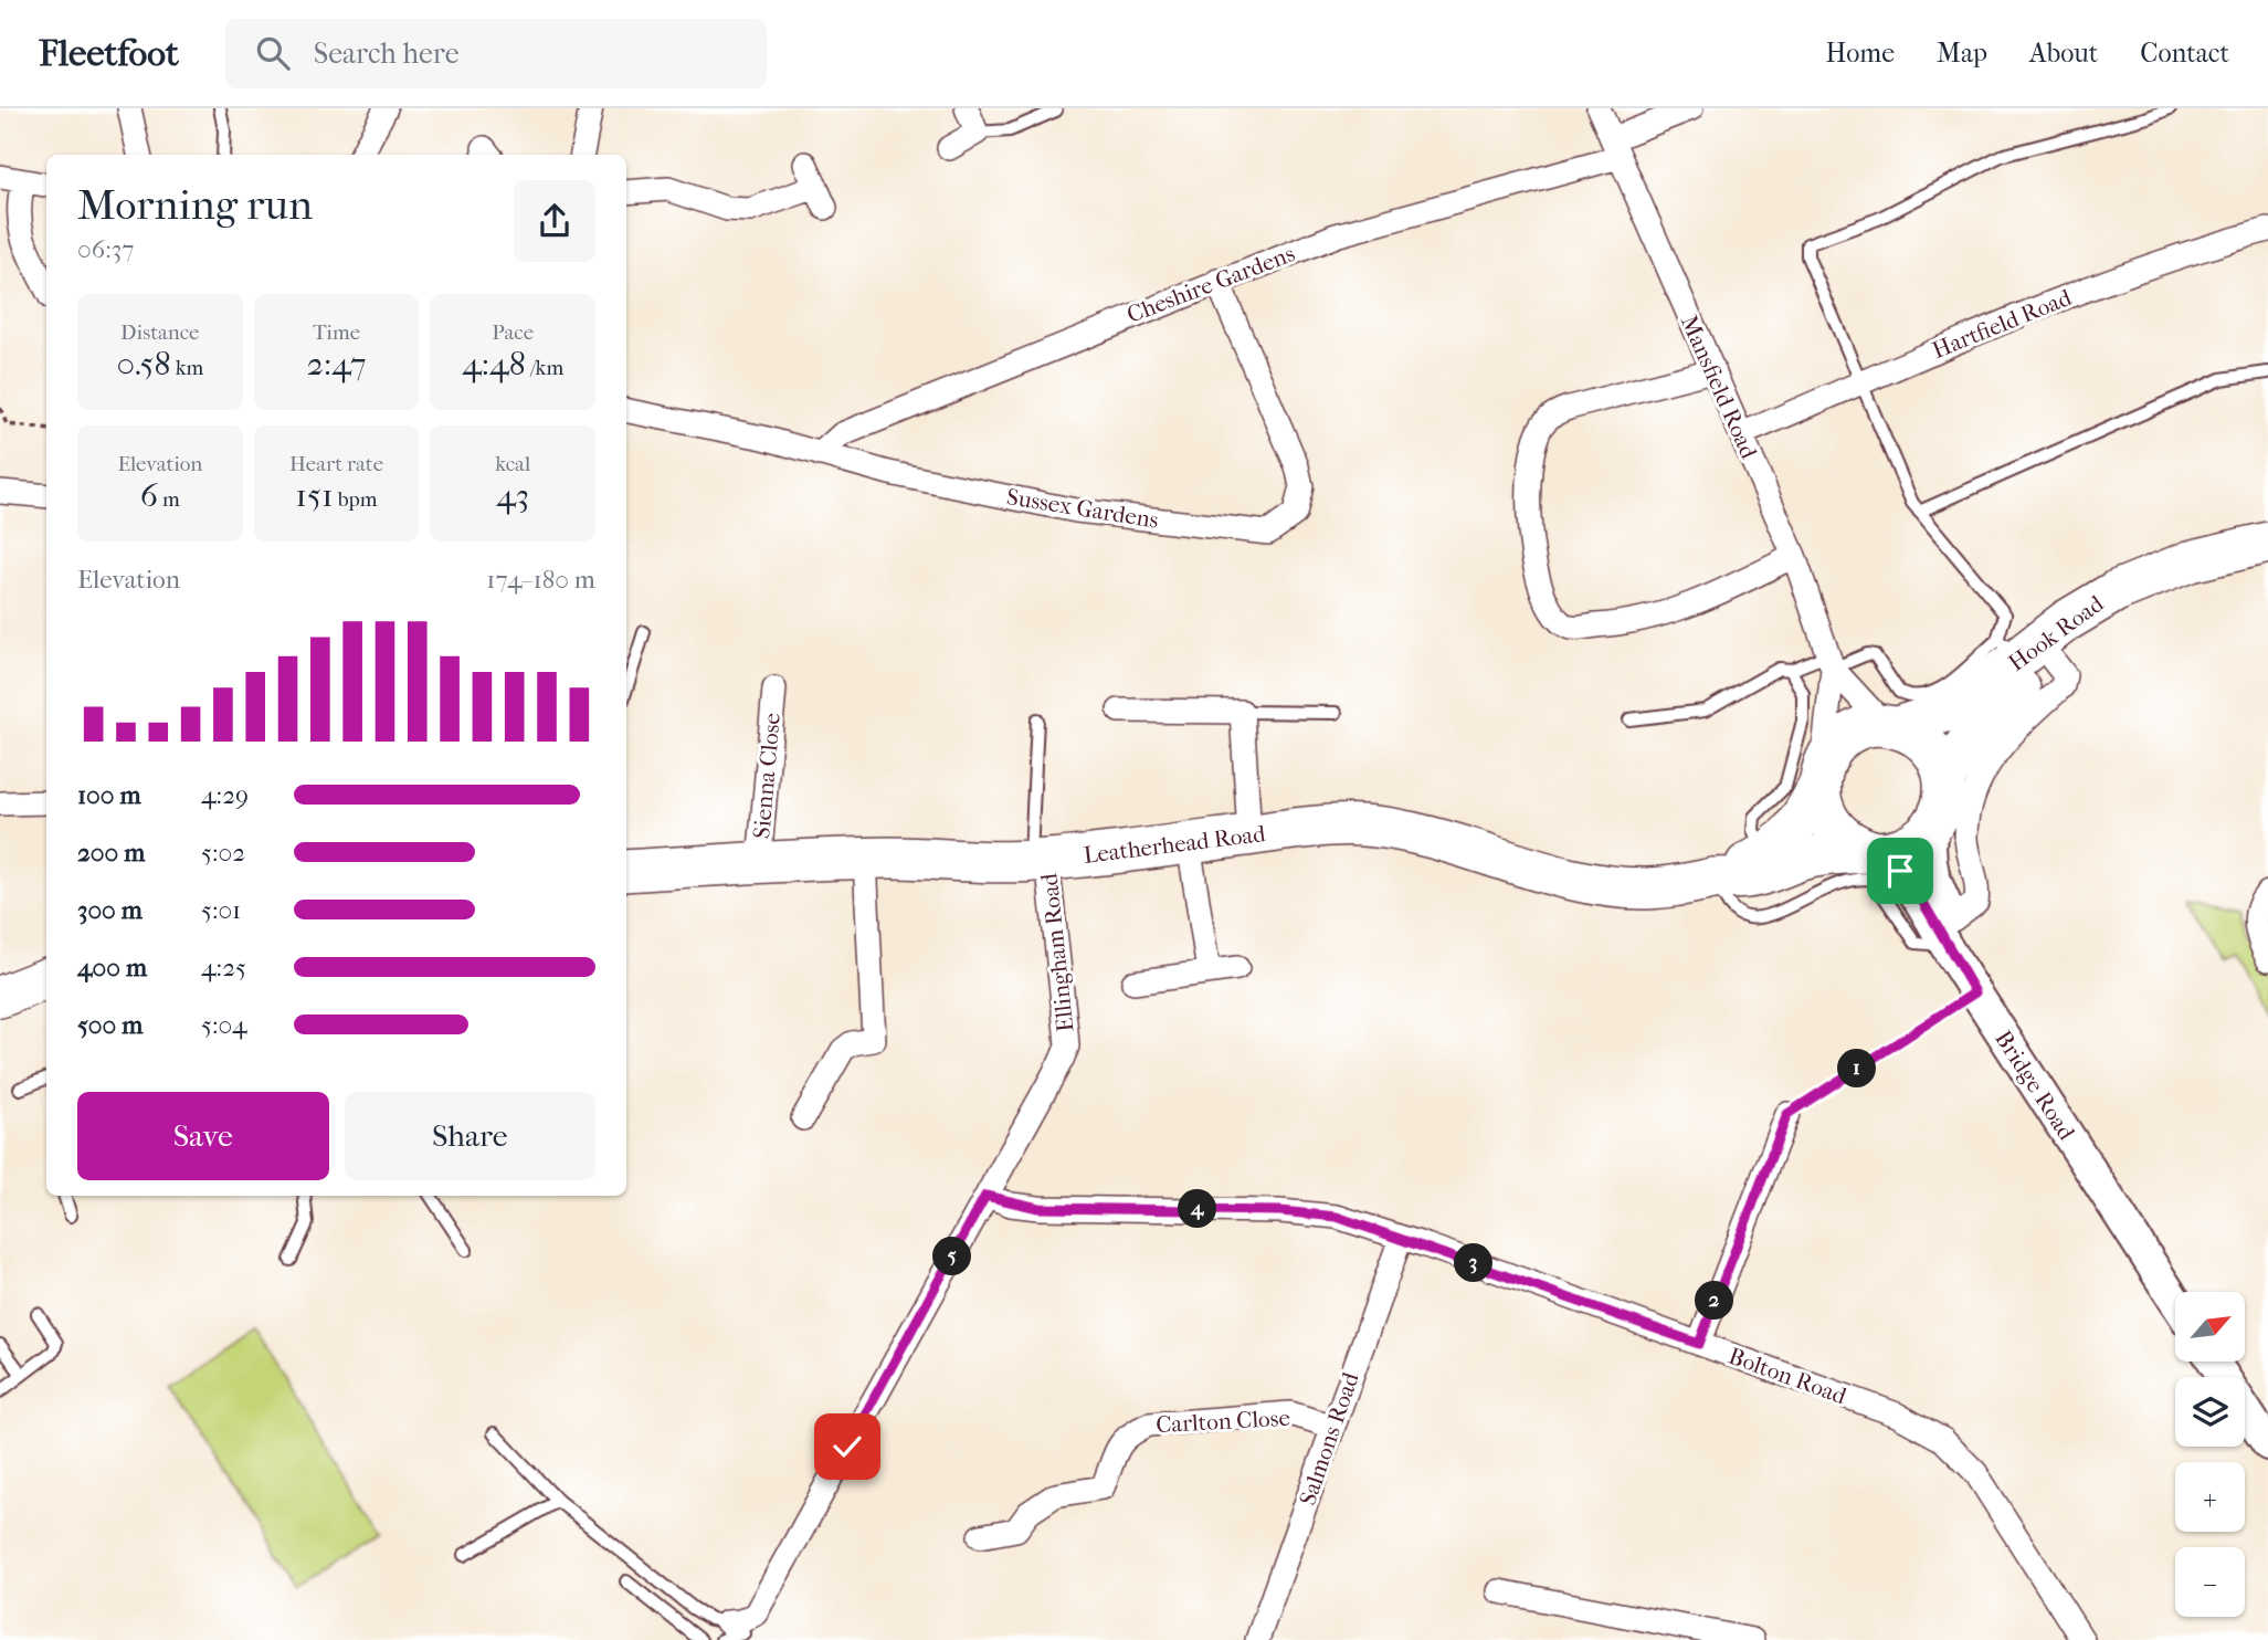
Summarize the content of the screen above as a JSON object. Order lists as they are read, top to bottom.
{
  "streets": {
    "highway": ["Hook Road", "Leatherhead Road"],
    "street": [
      "Cheshire Gardens",
      "Hartfield Road",
      "Mansfield Road",
      "Sussex Gardens",
      "Sienna Close",
      "Ellingham Road",
      "Bridge Road",
      "Bolton Road",
      "Carlton Close",
      "Salmons Road"
    ]
  },
  "crossings": [
    ["Cheshire Gardens", "Mansfield Road"],
    ["Cheshire Gardens", "Sussex Gardens"],
    ["Hartfield Road", "Mansfield Road"],
    ["Mansfield Road", "Hook Road"],
    ["Mansfield Road", "Bridge Road"],
    ["Hook Road", "Bridge Road"],
    ["Sienna Close", "Leatherhead Road"],
    ["Leatherhead Road", "Ellingham Road"],
    ["Ellingham Road", "Bolton Road"],
    ["Bolton Road", "Salmons Road"],
    ["Carlton Close", "Salmons Road"]
  ],
  "north": "top right",
  "page": {
    "header": "Fleetfoot",
    "search": "Search here",
    "nav": [
      "Home",
      "Map",
      "About",
      "Contact"
    ],
    "heading": ["Morning run", "06:37"],
    "stats": [
      ["Distance", "0.58 km"],
      ["Time", "2:47"],
      ["Pace", "4:48 /km"],
      ["Elevation", "6 m"],
      ["Heart rate", "151 bpm"],
      ["kcal", "43"]
    ],
    "chart": ["Elevation", "174–180 m"],
    "list": [
      {
        "name": "100 m",
        "note": "4:29"
      },
      {
        "name": "200 m",
        "note": "5:02"
      },
      {
        "name": "300 m",
        "note": "5:01"
      },
      {
        "name": "400 m",
        "note": "4:25"
      },
      {
        "name": "500 m",
        "note": "5:04"
      }
    ],
    "pins": [
      "1",
      "4",
      "5",
      "3",
      "2"
    ],
    "buttons": ["Save", "Share"],
    "map_buttons": ["+", "−"]
  }
}
